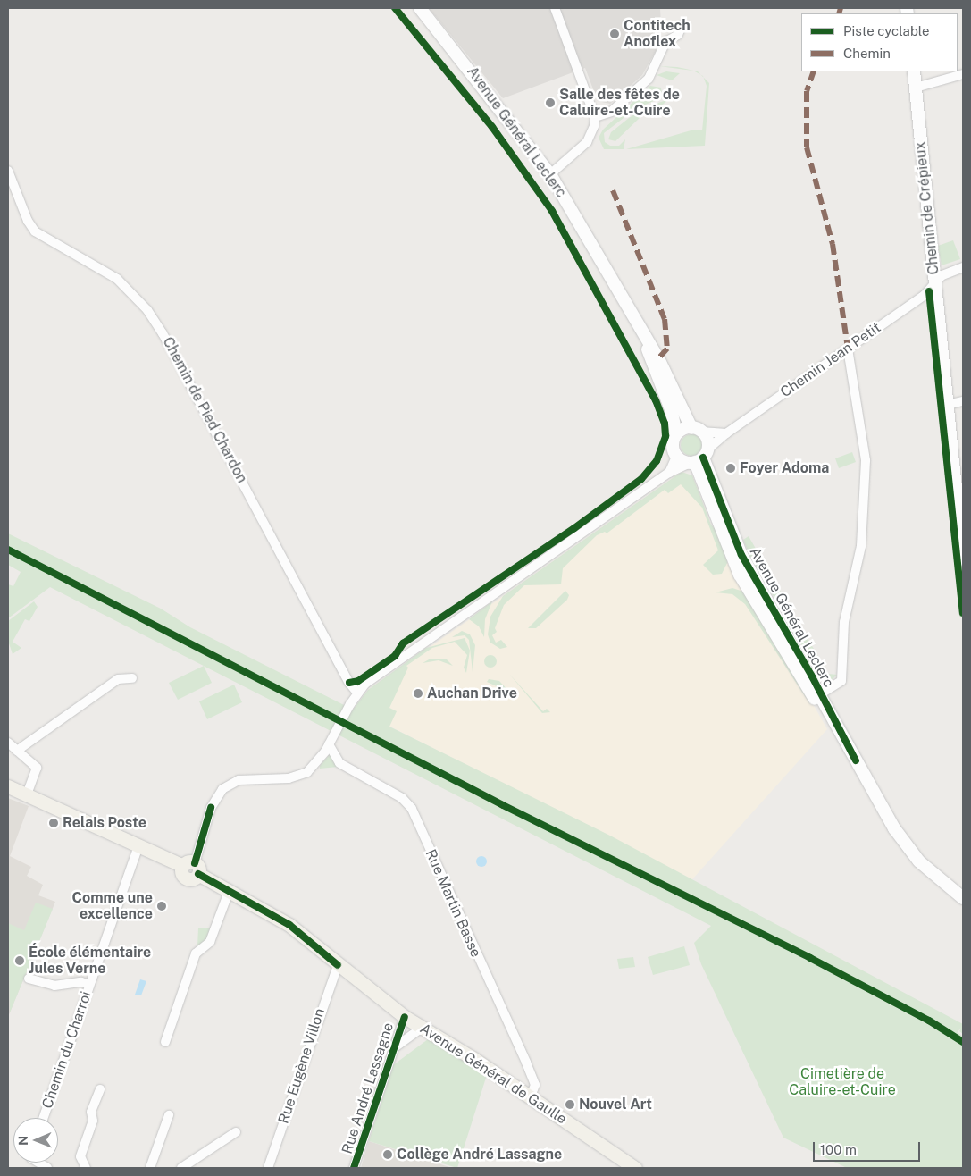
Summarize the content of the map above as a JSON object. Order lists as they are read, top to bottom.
{
  "streets": {
    "main road": ["Avenue Général Leclerc", "Chemin de Crépieux", "Avenue Général de Gaulle"],
    "street": [
      "Chemin Jean Petit",
      "Chemin de Pied Chardon",
      "Rue Martin Basse",
      "Chemin du Charroi",
      "Rue Eugène Villon",
      "Rue André Lassagne"
    ]
  },
  "crossings": [
    ["Avenue Général Leclerc", "Chemin Jean Petit"],
    ["Chemin de Crépieux", "Chemin Jean Petit"],
    ["Chemin Jean Petit", "Chemin de Pied Chardon"],
    ["Chemin Jean Petit", "Rue Martin Basse"],
    ["Chemin Jean Petit", "Avenue Général de Gaulle"],
    ["Rue Martin Basse", "Avenue Général de Gaulle"],
    ["Chemin du Charroi", "Avenue Général de Gaulle"],
    ["Rue Eugène Villon", "Avenue Général de Gaulle"],
    ["Avenue Général de Gaulle", "Rue André Lassagne"]
  ],
  "parks": ["Cimetière de Caluire-et-Cuire"],
  "places": [
    "Contitech Anoflex",
    "Salle des fêtes de Caluire-et-Cuire",
    "Foyer Adoma",
    "Auchan Drive",
    "Relais Poste",
    "Comme une excellence",
    "École élémentaire Jules Verne",
    "Nouvel Art",
    "Collège André Lassagne"
  ],
  "legend": ["Piste cyclable", "Chemin"],
  "scale_bar": "100 m",
  "north": "left"
}
